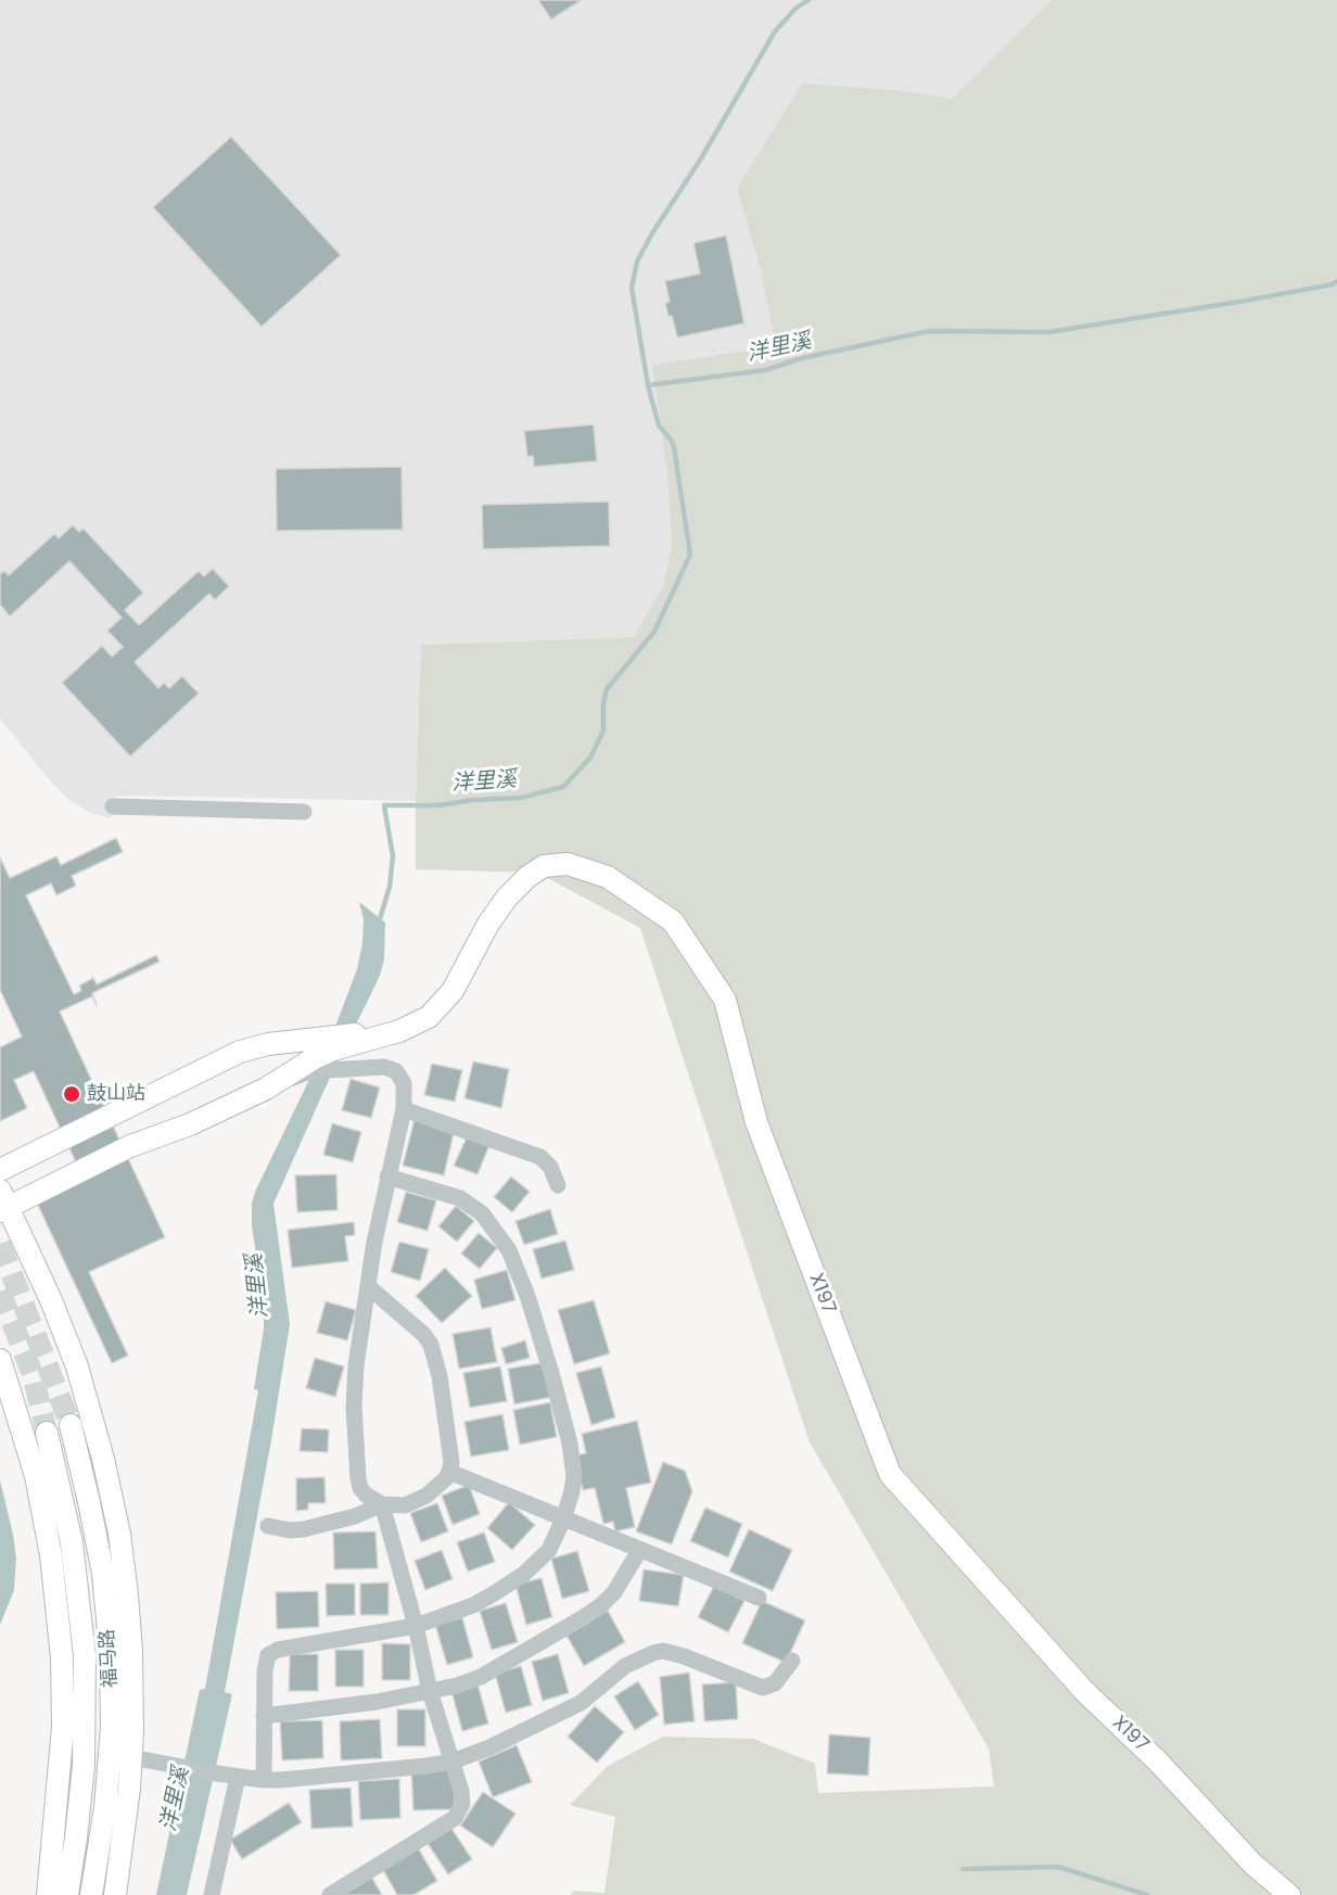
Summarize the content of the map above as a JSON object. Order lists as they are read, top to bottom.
{
  "streets": {
    "main road": ["X197", "福马路"]
  },
  "water": ["洋里溪"],
  "places": ["鼓山站"]
}
